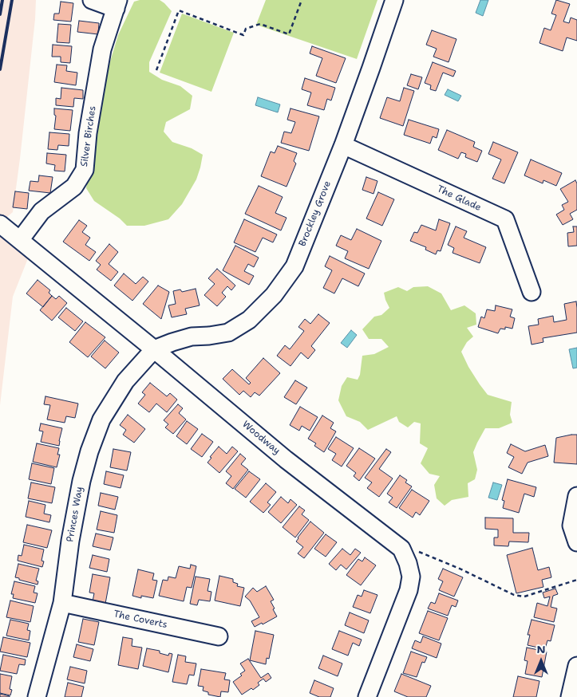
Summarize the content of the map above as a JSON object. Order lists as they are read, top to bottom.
{
  "streets": {
    "street": [
      "Silver Birches",
      "The Glade",
      "Brockley Grove",
      "Woodway",
      "Princes Way",
      "The Coverts"
    ]
  },
  "crossings": [
    ["Silver Birches", "Woodway"],
    ["The Glade", "Brockley Grove"],
    ["Brockley Grove", "Woodway"],
    ["Brockley Grove", "Princes Way"],
    ["Woodway", "Princes Way"],
    ["Princes Way", "The Coverts"]
  ],
  "north": "top"
}
